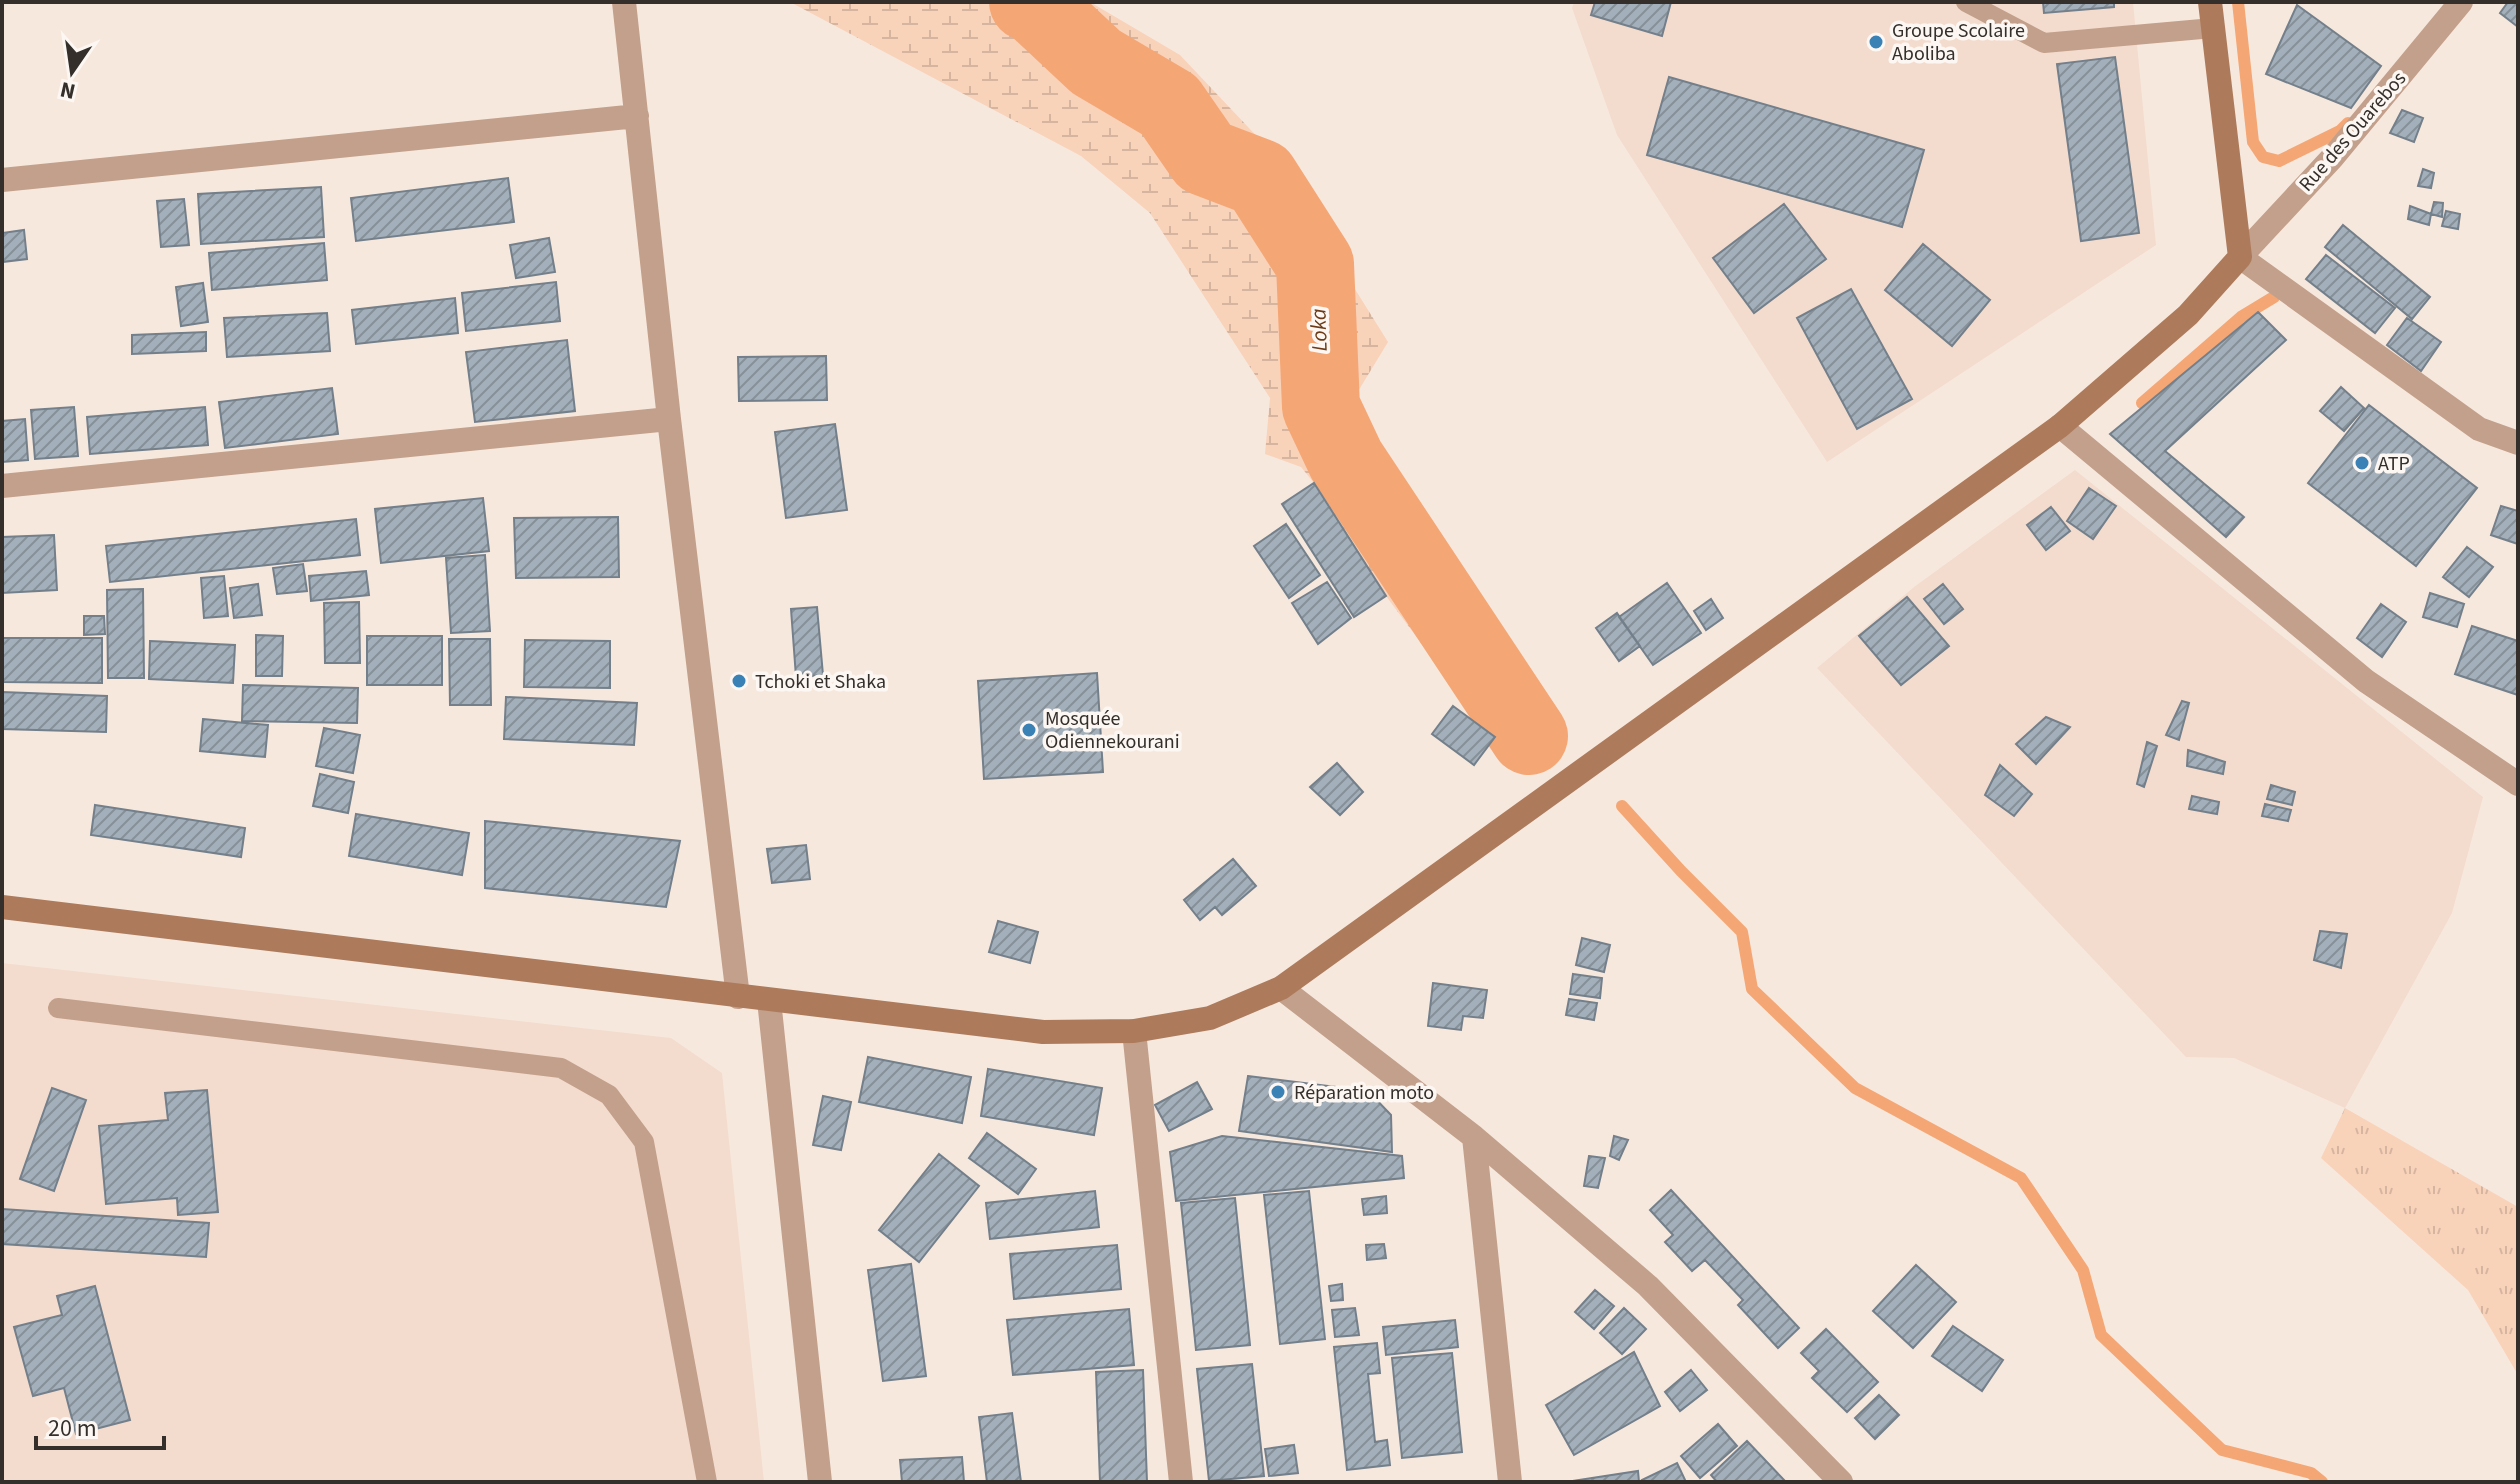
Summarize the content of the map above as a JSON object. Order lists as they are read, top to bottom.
{
  "streets": {
    "street": ["Rue des Ouarebos"]
  },
  "water": ["Loka"],
  "places": [
    "Groupe Scolaire Aboliba",
    "ATP",
    "Tchoki et Shaka",
    "Mosquée Odiennekourani",
    "Réparation moto"
  ],
  "scale_bar": "20 m",
  "north": "bottom"
}
